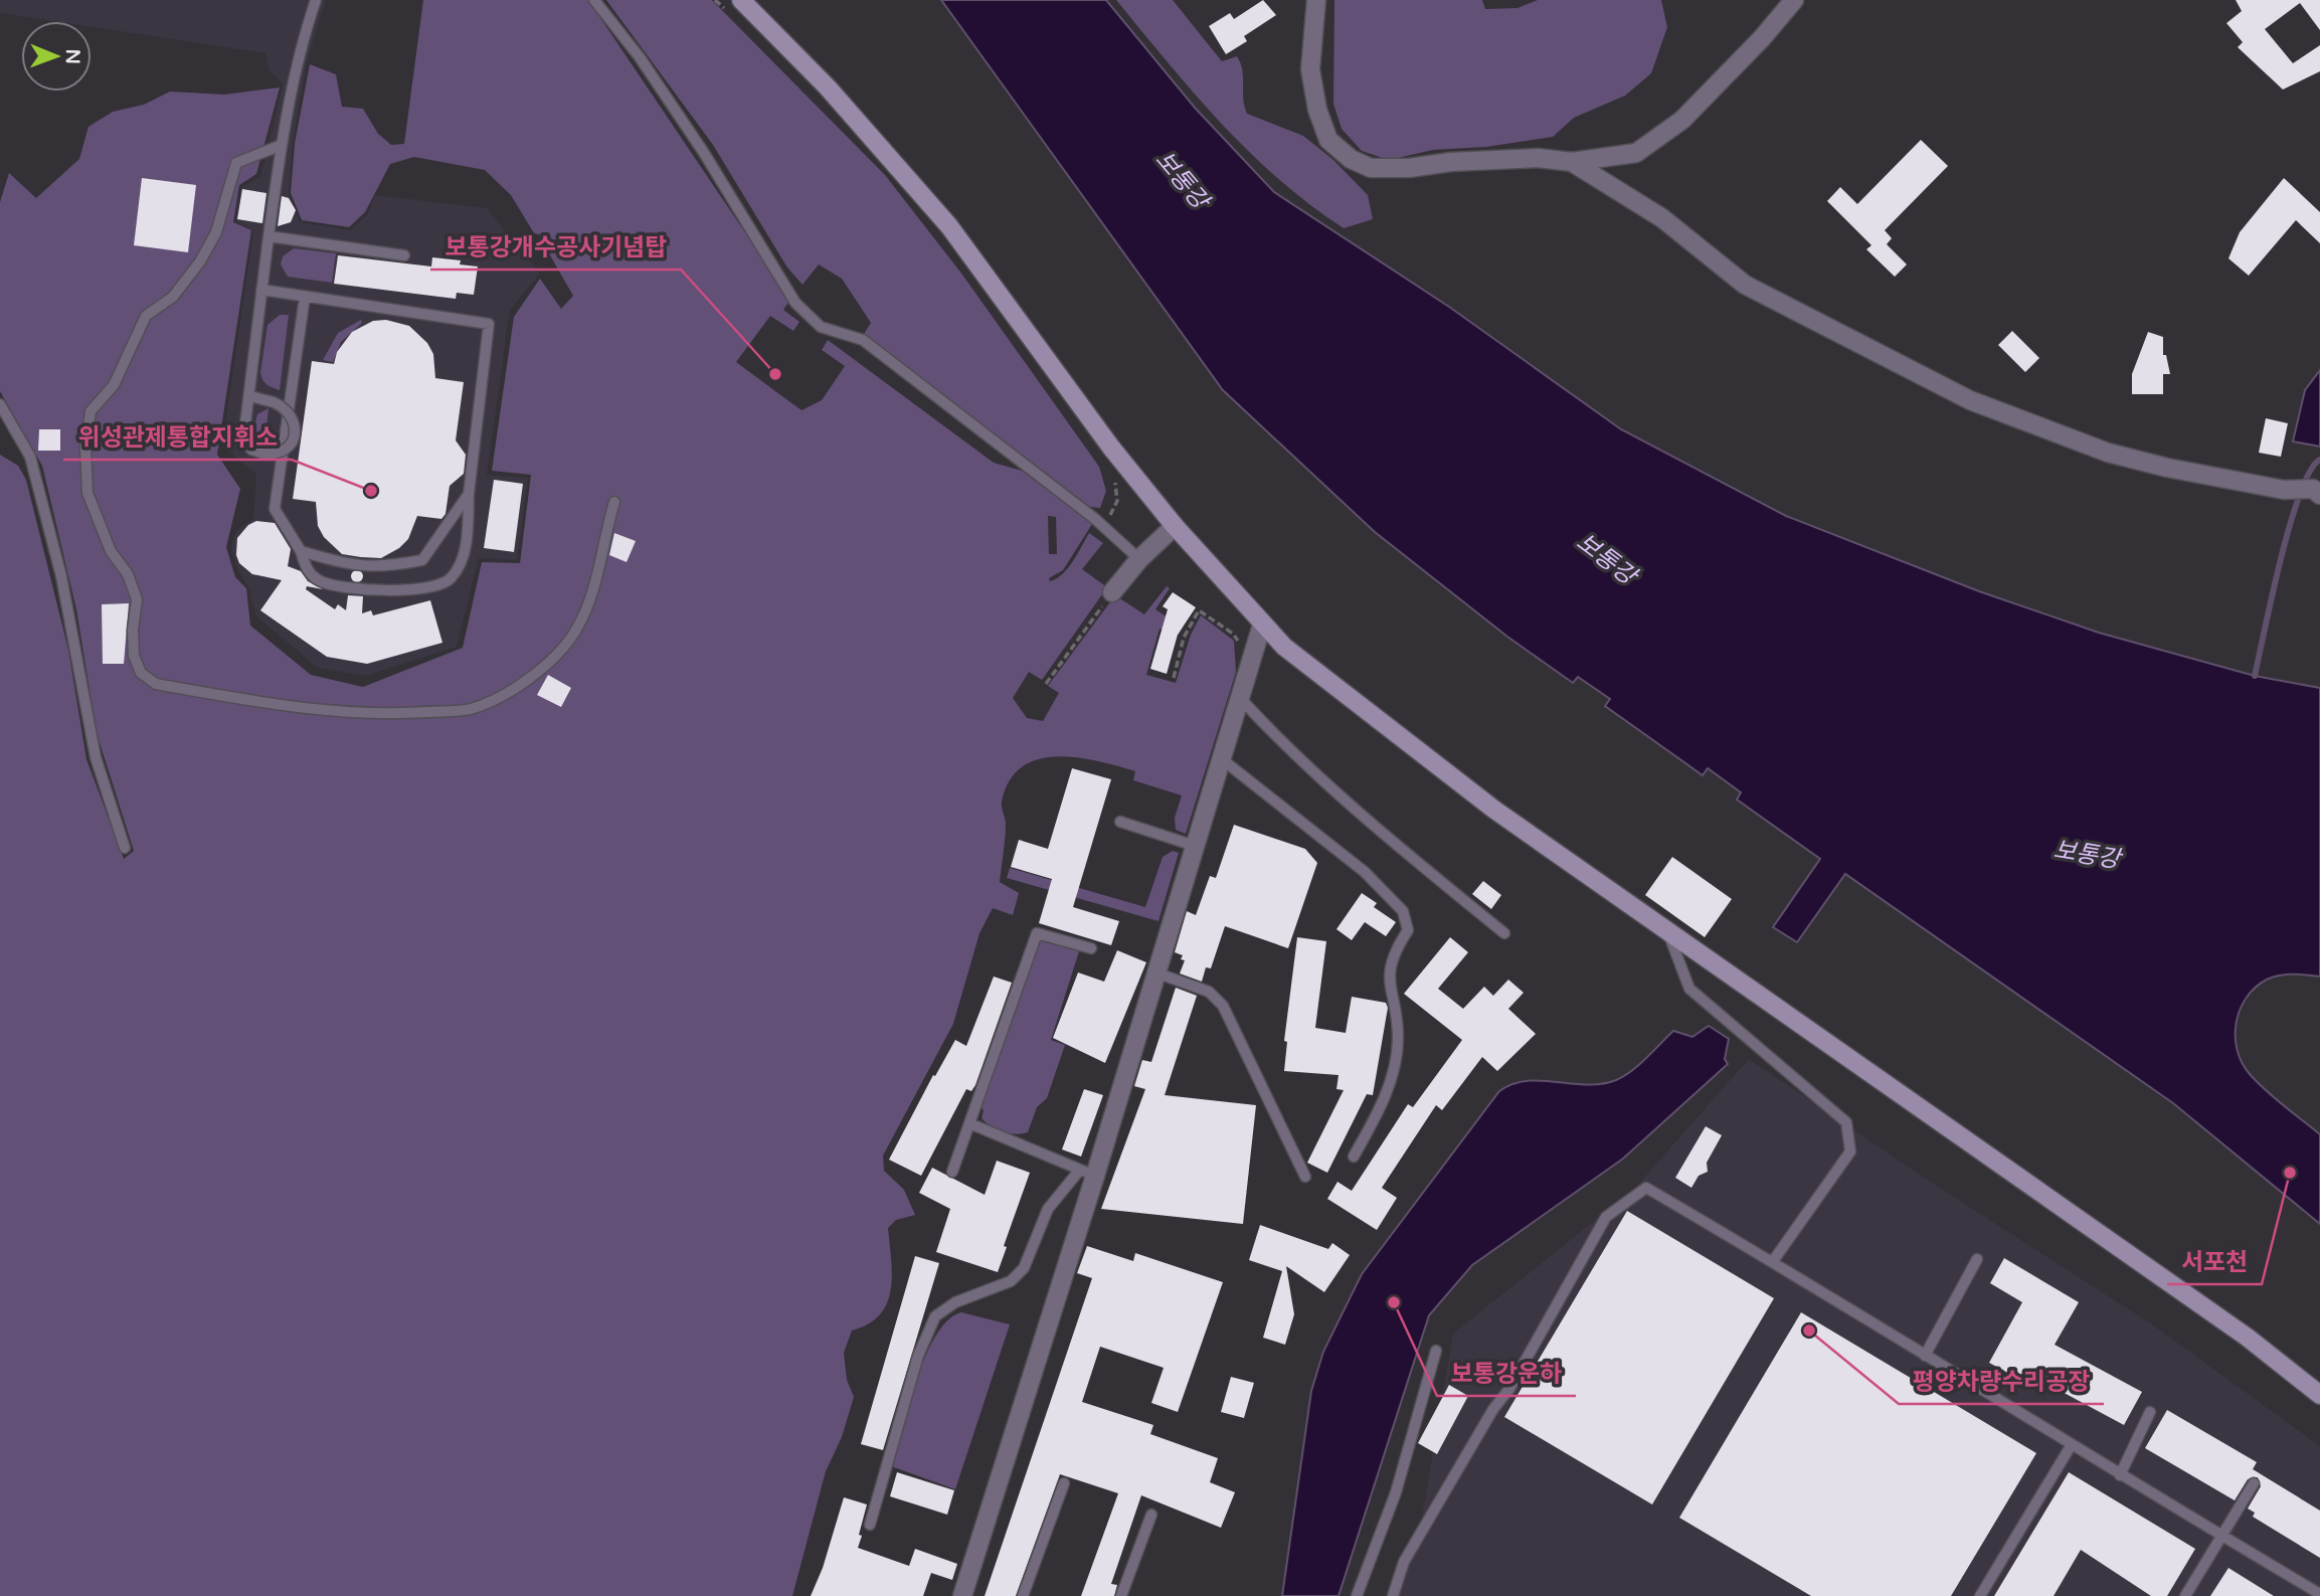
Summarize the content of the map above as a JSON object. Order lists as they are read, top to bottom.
{
  "water": ["보통강"],
  "places": [
    "보통강개수공사기념탑",
    "위성관제통합지휘소",
    "서포천",
    "보통강운하",
    "평양차량수리공장"
  ],
  "north": "right"
}
